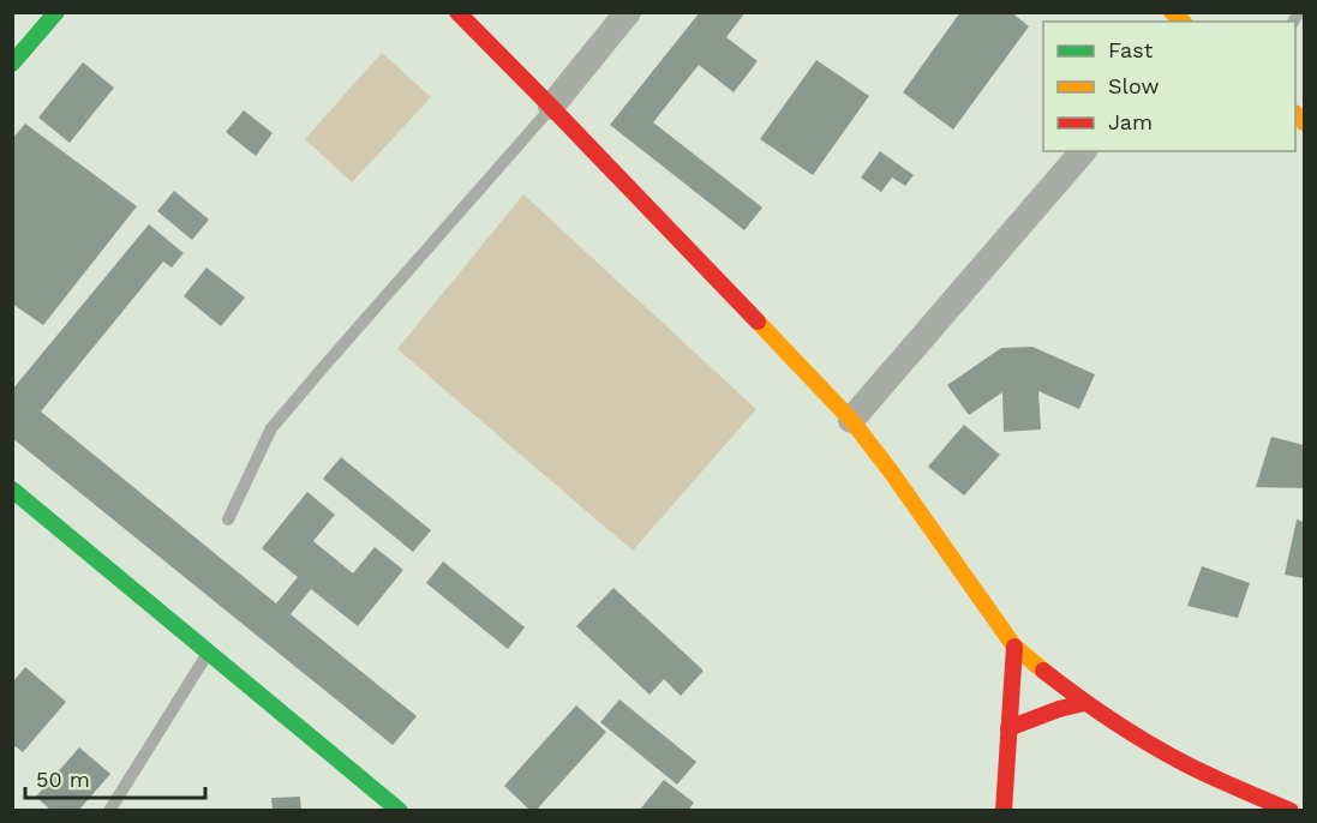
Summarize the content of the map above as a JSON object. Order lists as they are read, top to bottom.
{
  "legend": ["Fast", "Slow", "Jam"],
  "scale_bar": "50 m"
}
